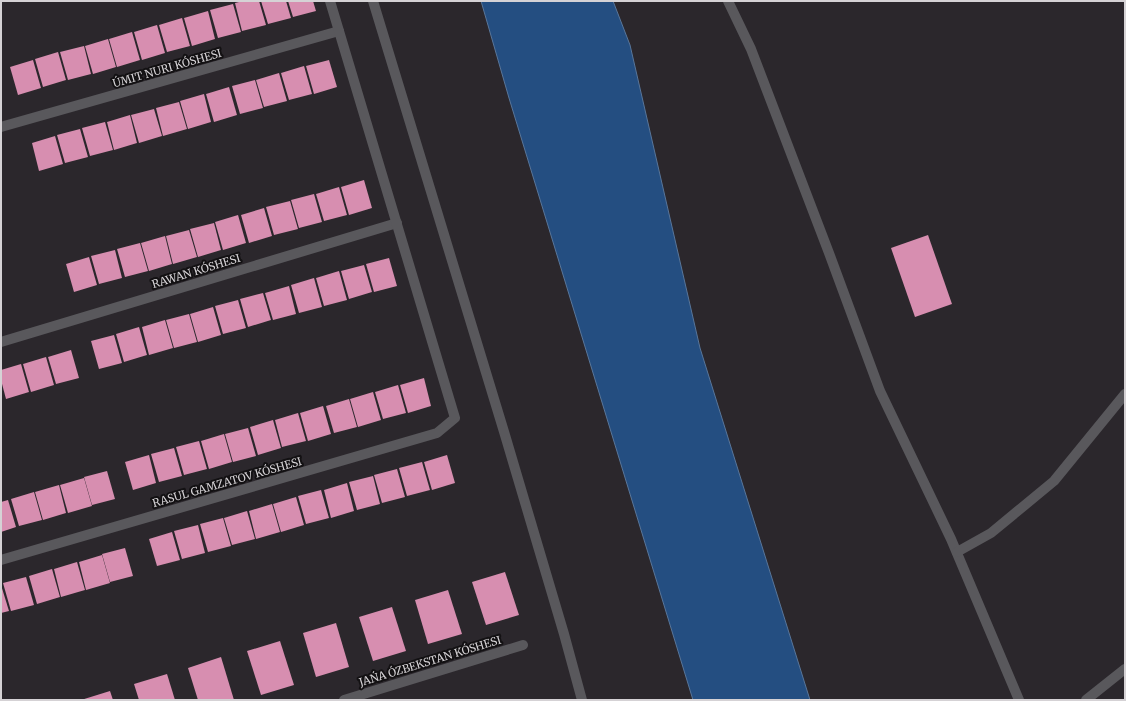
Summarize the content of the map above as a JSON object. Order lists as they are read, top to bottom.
{
  "streets": {
    "street": ["RAWAN KÓSHESI", "RASUL GAMZATOV KÓSHESI", "JAŃA ÓZBEKSTAN KÓSHESI"]
  },
  "crossings": [
    ["RAWAN KÓSHESI", "RASUL GAMZATOV KÓSHESI"]
  ]
}
